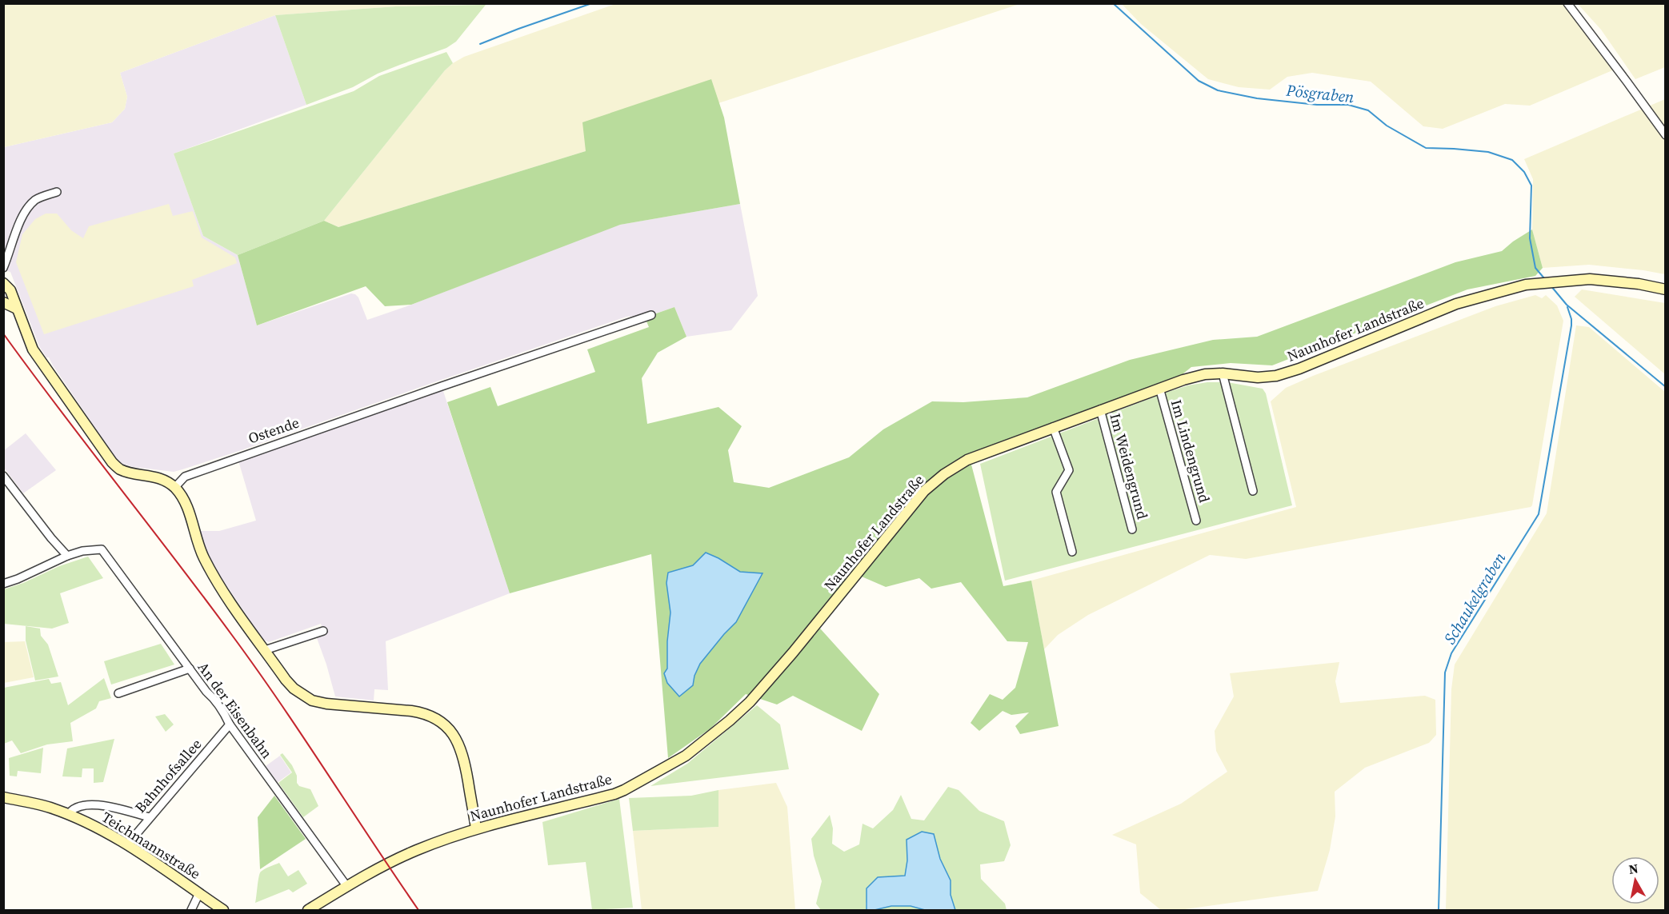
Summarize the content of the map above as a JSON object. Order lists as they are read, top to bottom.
{
  "streets": {
    "street": [
      "Naunhofer Landstraße",
      "Ostende",
      "Im Lindengrund",
      "Im Weidengrund",
      "An der Eisenbahn",
      "Bahnhofsallee",
      "Teichmannstraße"
    ]
  },
  "crossings": [
    ["Naunhofer Landstraße", "Im Lindengrund"],
    ["Naunhofer Landstraße", "Im Weidengrund"],
    ["Naunhofer Landstraße", "An der Eisenbahn"],
    ["An der Eisenbahn", "Bahnhofsallee"],
    ["Bahnhofsallee", "Teichmannstraße"]
  ],
  "water": ["Pösgraben", "Schaukelgraben"],
  "north": "top"
}
